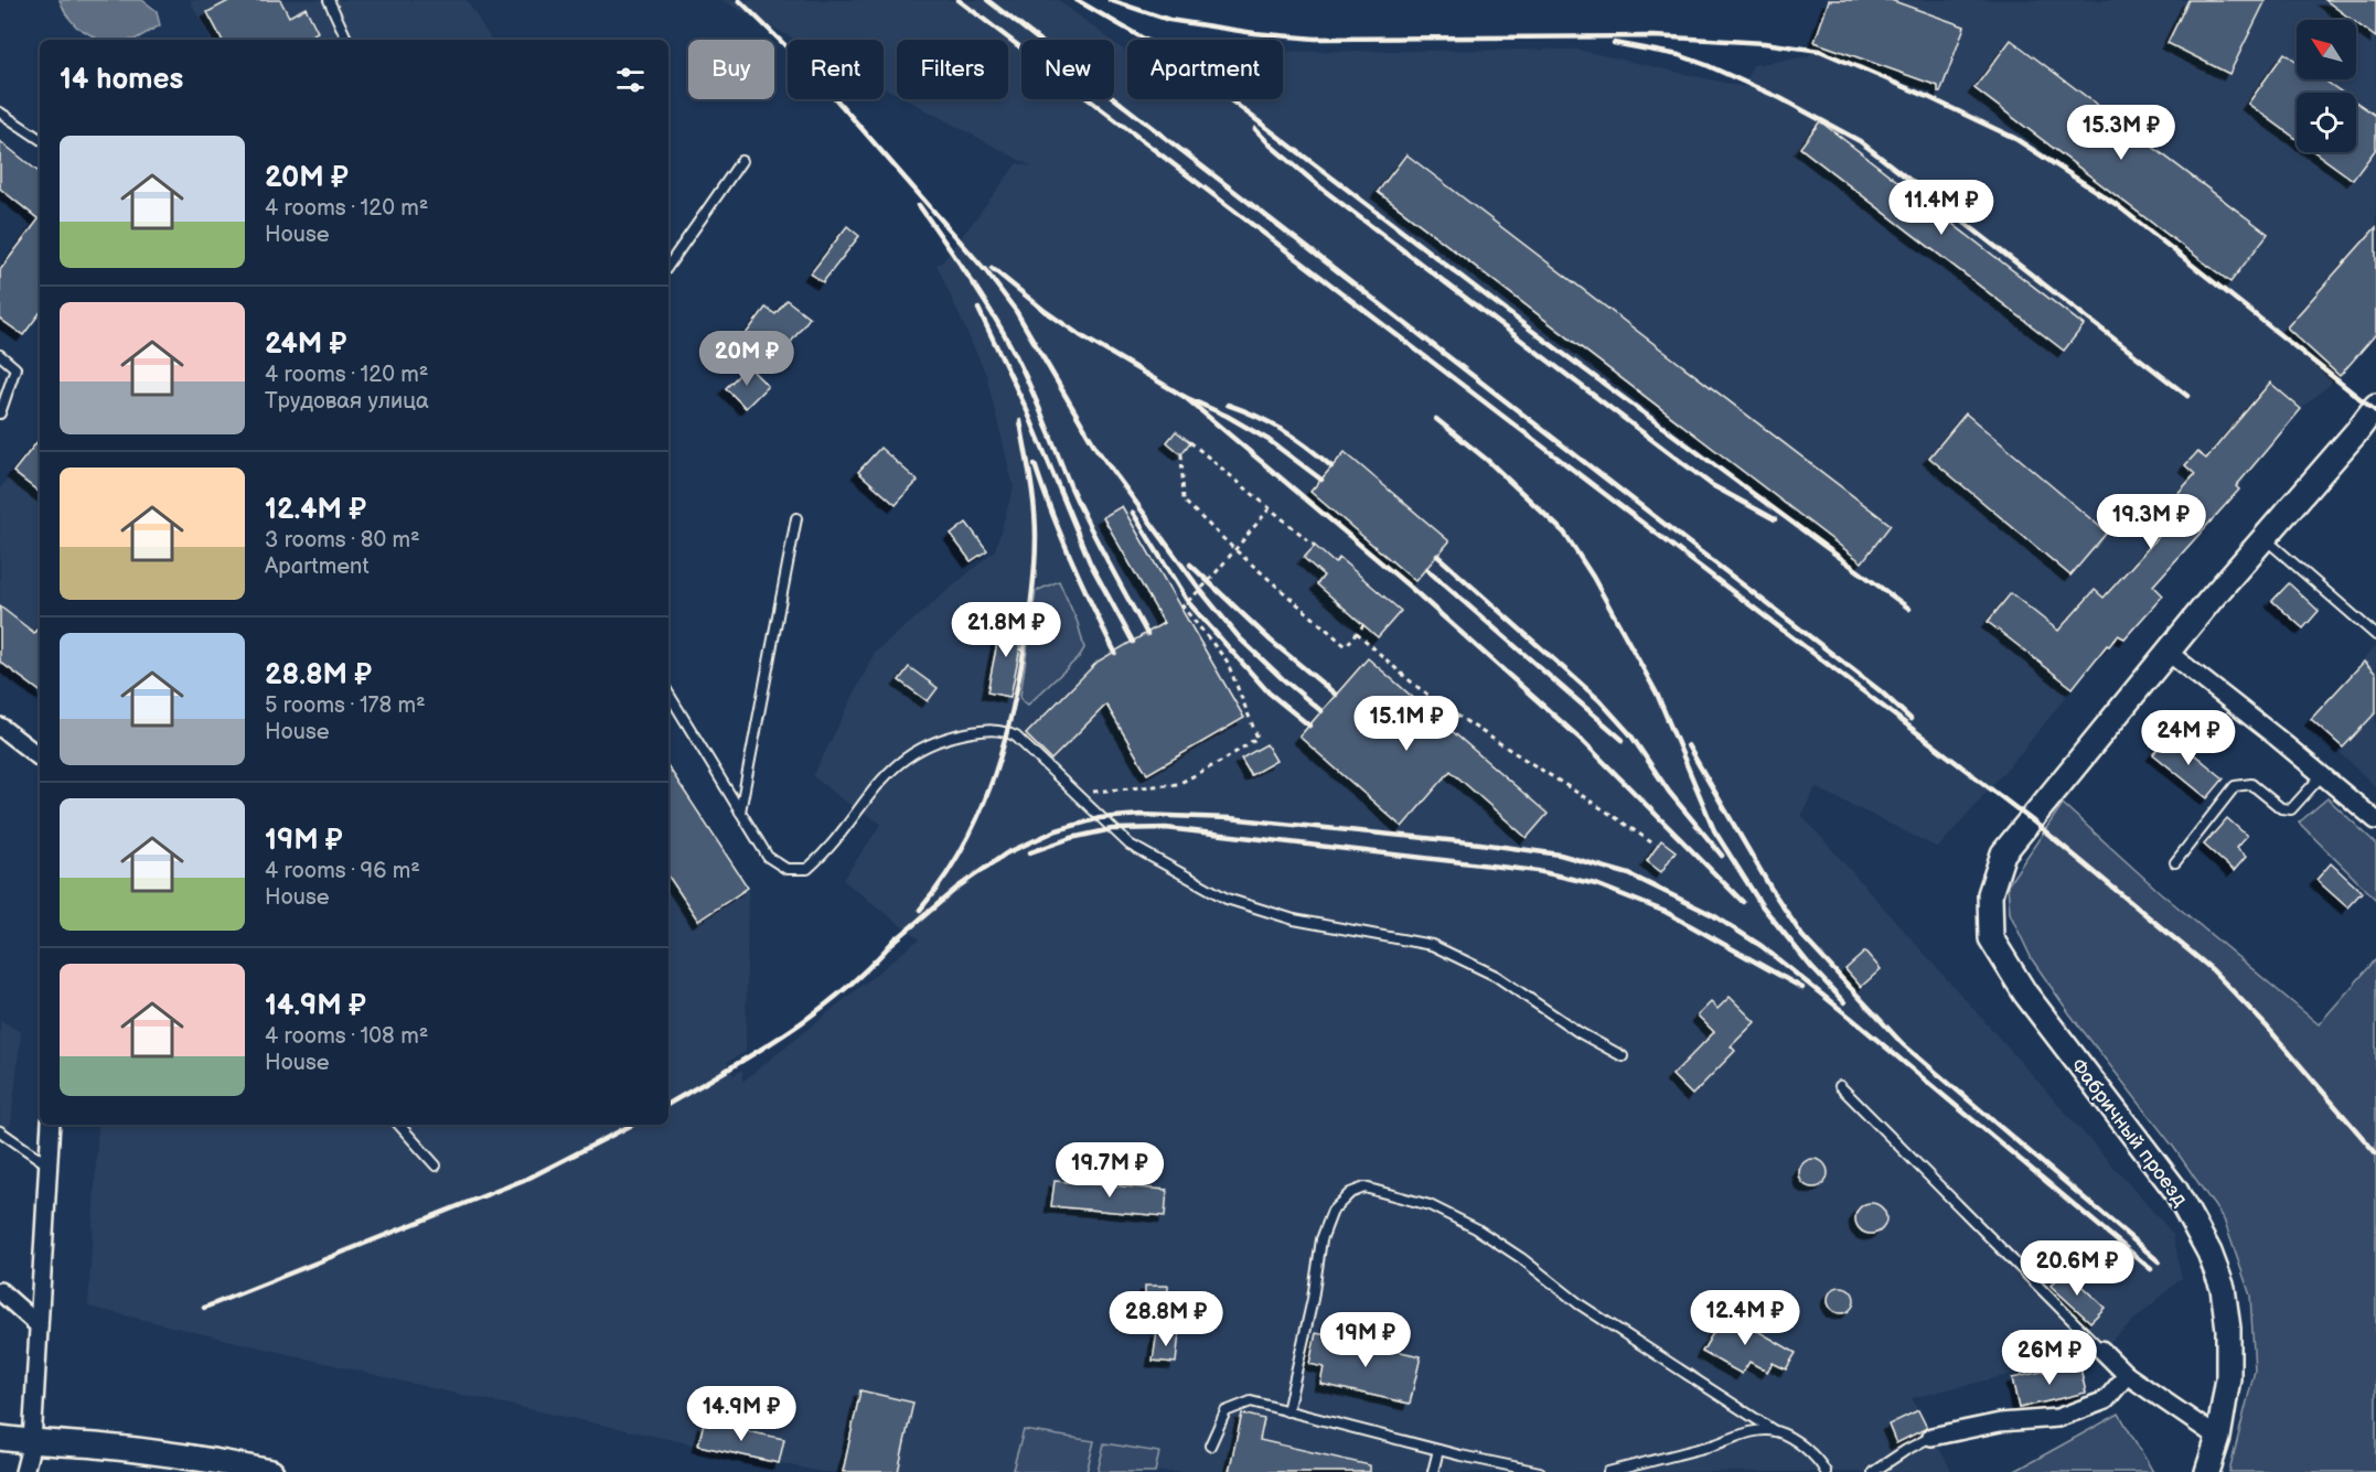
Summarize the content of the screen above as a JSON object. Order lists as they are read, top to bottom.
{
  "streets": {
    "main road": ["Фабричный проезд"]
  },
  "north": "top left",
  "page": {
    "chip": [
      "Buy",
      "Rent",
      "Filters",
      "New",
      "Apartment"
    ],
    "heading": "14 homes",
    "price": [
      "15.3M ₽",
      "11.4M ₽",
      "20M ₽",
      "19.3M ₽",
      "21.8M ₽",
      "15.1M ₽",
      "24M ₽",
      "19.7M ₽",
      "20.6M ₽",
      "12.4M ₽",
      "28.8M ₽",
      "19M ₽",
      "26M ₽",
      "14.9M ₽"
    ],
    "list": [
      {
        "name": "20M ₽",
        "note": "4 rooms · 120 m² · House"
      },
      {
        "name": "24M ₽",
        "note": "4 rooms · 120 m² · Трудовая улица"
      },
      {
        "name": "12.4M ₽",
        "note": "3 rooms · 80 m² · Apartment"
      },
      {
        "name": "28.8M ₽",
        "note": "5 rooms · 178 m² · House"
      },
      {
        "name": "19M ₽",
        "note": "4 rooms · 96 m² · House"
      },
      {
        "name": "14.9M ₽",
        "note": "4 rooms · 108 m² · House"
      }
    ]
  }
}
